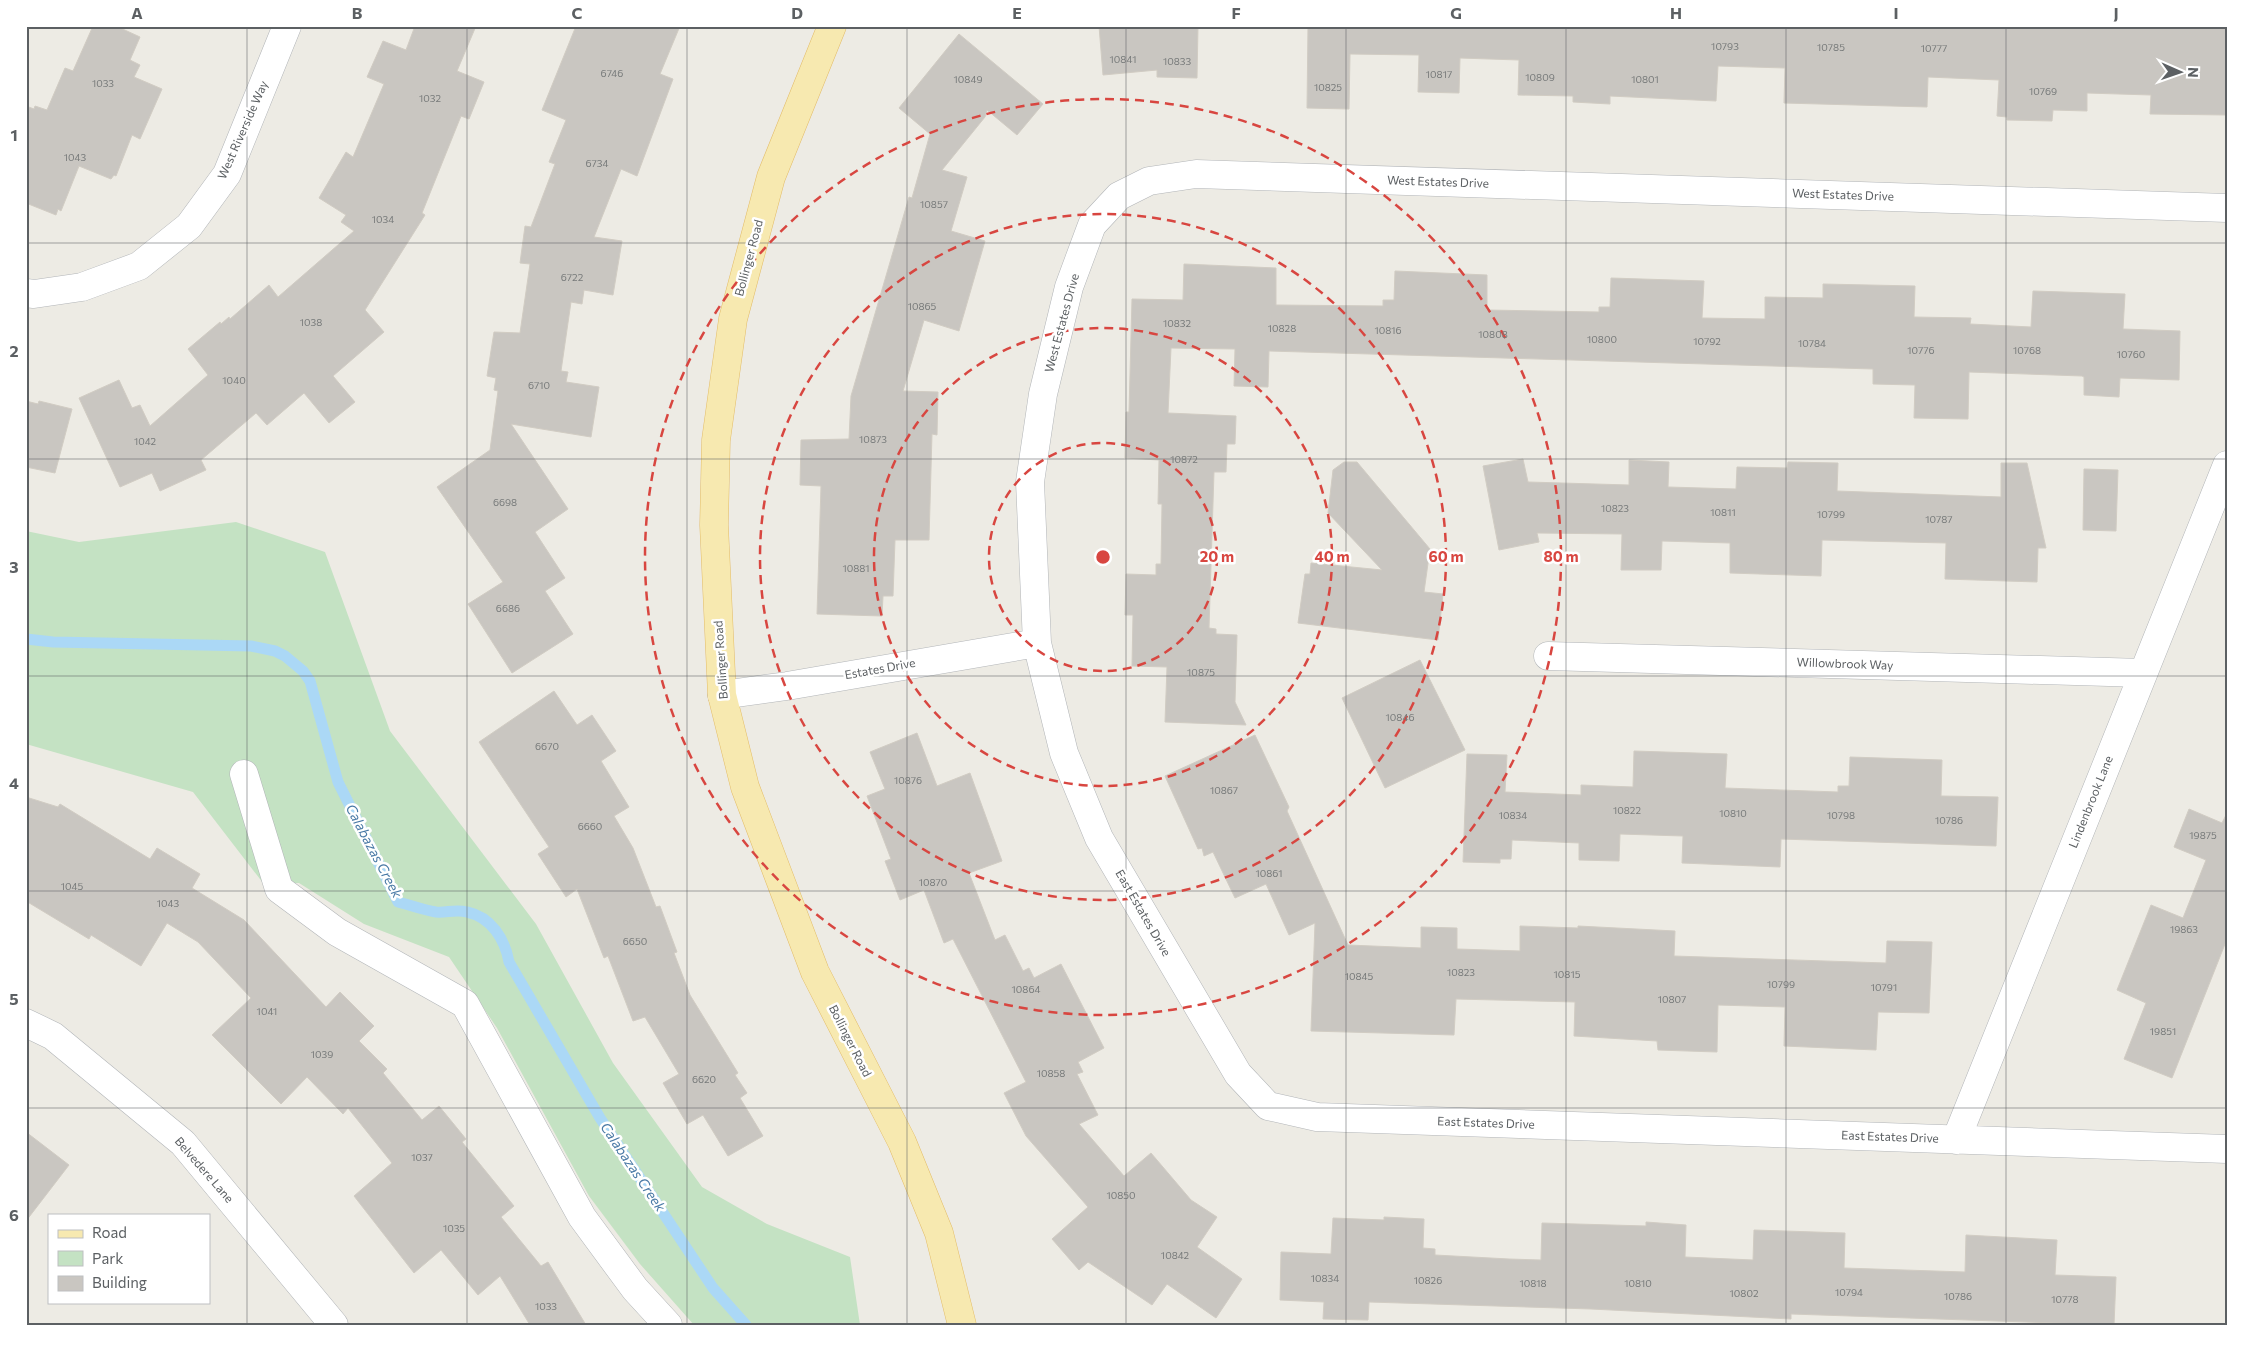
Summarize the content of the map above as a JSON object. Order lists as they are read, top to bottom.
{
  "streets": {
    "main road": ["Bollinger Road"],
    "street": [
      "West Riverside Way",
      "West Estates Drive",
      "Willowbrook Way",
      "Estates Drive",
      "Lindenbrook Lane",
      "East Estates Drive",
      "Belvedere Lane"
    ]
  },
  "crossings": [
    ["West Estates Drive", "Estates Drive"],
    ["West Estates Drive", "East Estates Drive"],
    ["Bollinger Road", "Estates Drive"],
    ["Willowbrook Way", "Lindenbrook Lane"],
    ["Estates Drive", "East Estates Drive"],
    ["Lindenbrook Lane", "East Estates Drive"]
  ],
  "water": ["Calabazas Creek"],
  "house_numbers": [
    "10793",
    "10785",
    "10777",
    "10841",
    "10833",
    "6746",
    "10817",
    "10809",
    "10849",
    "10801",
    "1033",
    "10825",
    "10769",
    "1032",
    "1043",
    "6734",
    "10857",
    "1034",
    "6722",
    "10865",
    "1038",
    "10832",
    "10828",
    "10816",
    "10808",
    "10800",
    "10792",
    "10784",
    "10776",
    "10768",
    "10760",
    "1040",
    "6710",
    "10873",
    "1042",
    "10872",
    "6698",
    "10823",
    "10811",
    "10799",
    "10787",
    "10881",
    "6686",
    "10875",
    "10846",
    "6670",
    "10876",
    "10867",
    "10822",
    "10810",
    "10834",
    "10798",
    "10786",
    "6660",
    "19875",
    "10861",
    "10870",
    "1045",
    "1043",
    "19863",
    "6650",
    "10823",
    "10815",
    "10845",
    "10799",
    "10791",
    "10864",
    "10807",
    "1041",
    "19851",
    "1039",
    "10858",
    "6620",
    "1037",
    "10850",
    "1035",
    "10842",
    "10834",
    "10826",
    "10818",
    "10810",
    "10794",
    "10802",
    "10786",
    "10778",
    "1033"
  ],
  "legend": ["Road", "Park", "Building"],
  "north": "right",
  "grid": {
    "columns": [
      "A",
      "B",
      "C",
      "D",
      "E",
      "F",
      "G",
      "H",
      "I",
      "J"
    ],
    "rows": [
      "1",
      "2",
      "3",
      "4",
      "5",
      "6"
    ]
  },
  "rings": [
    "20 m",
    "40 m",
    "60 m",
    "80 m"
  ]
}
